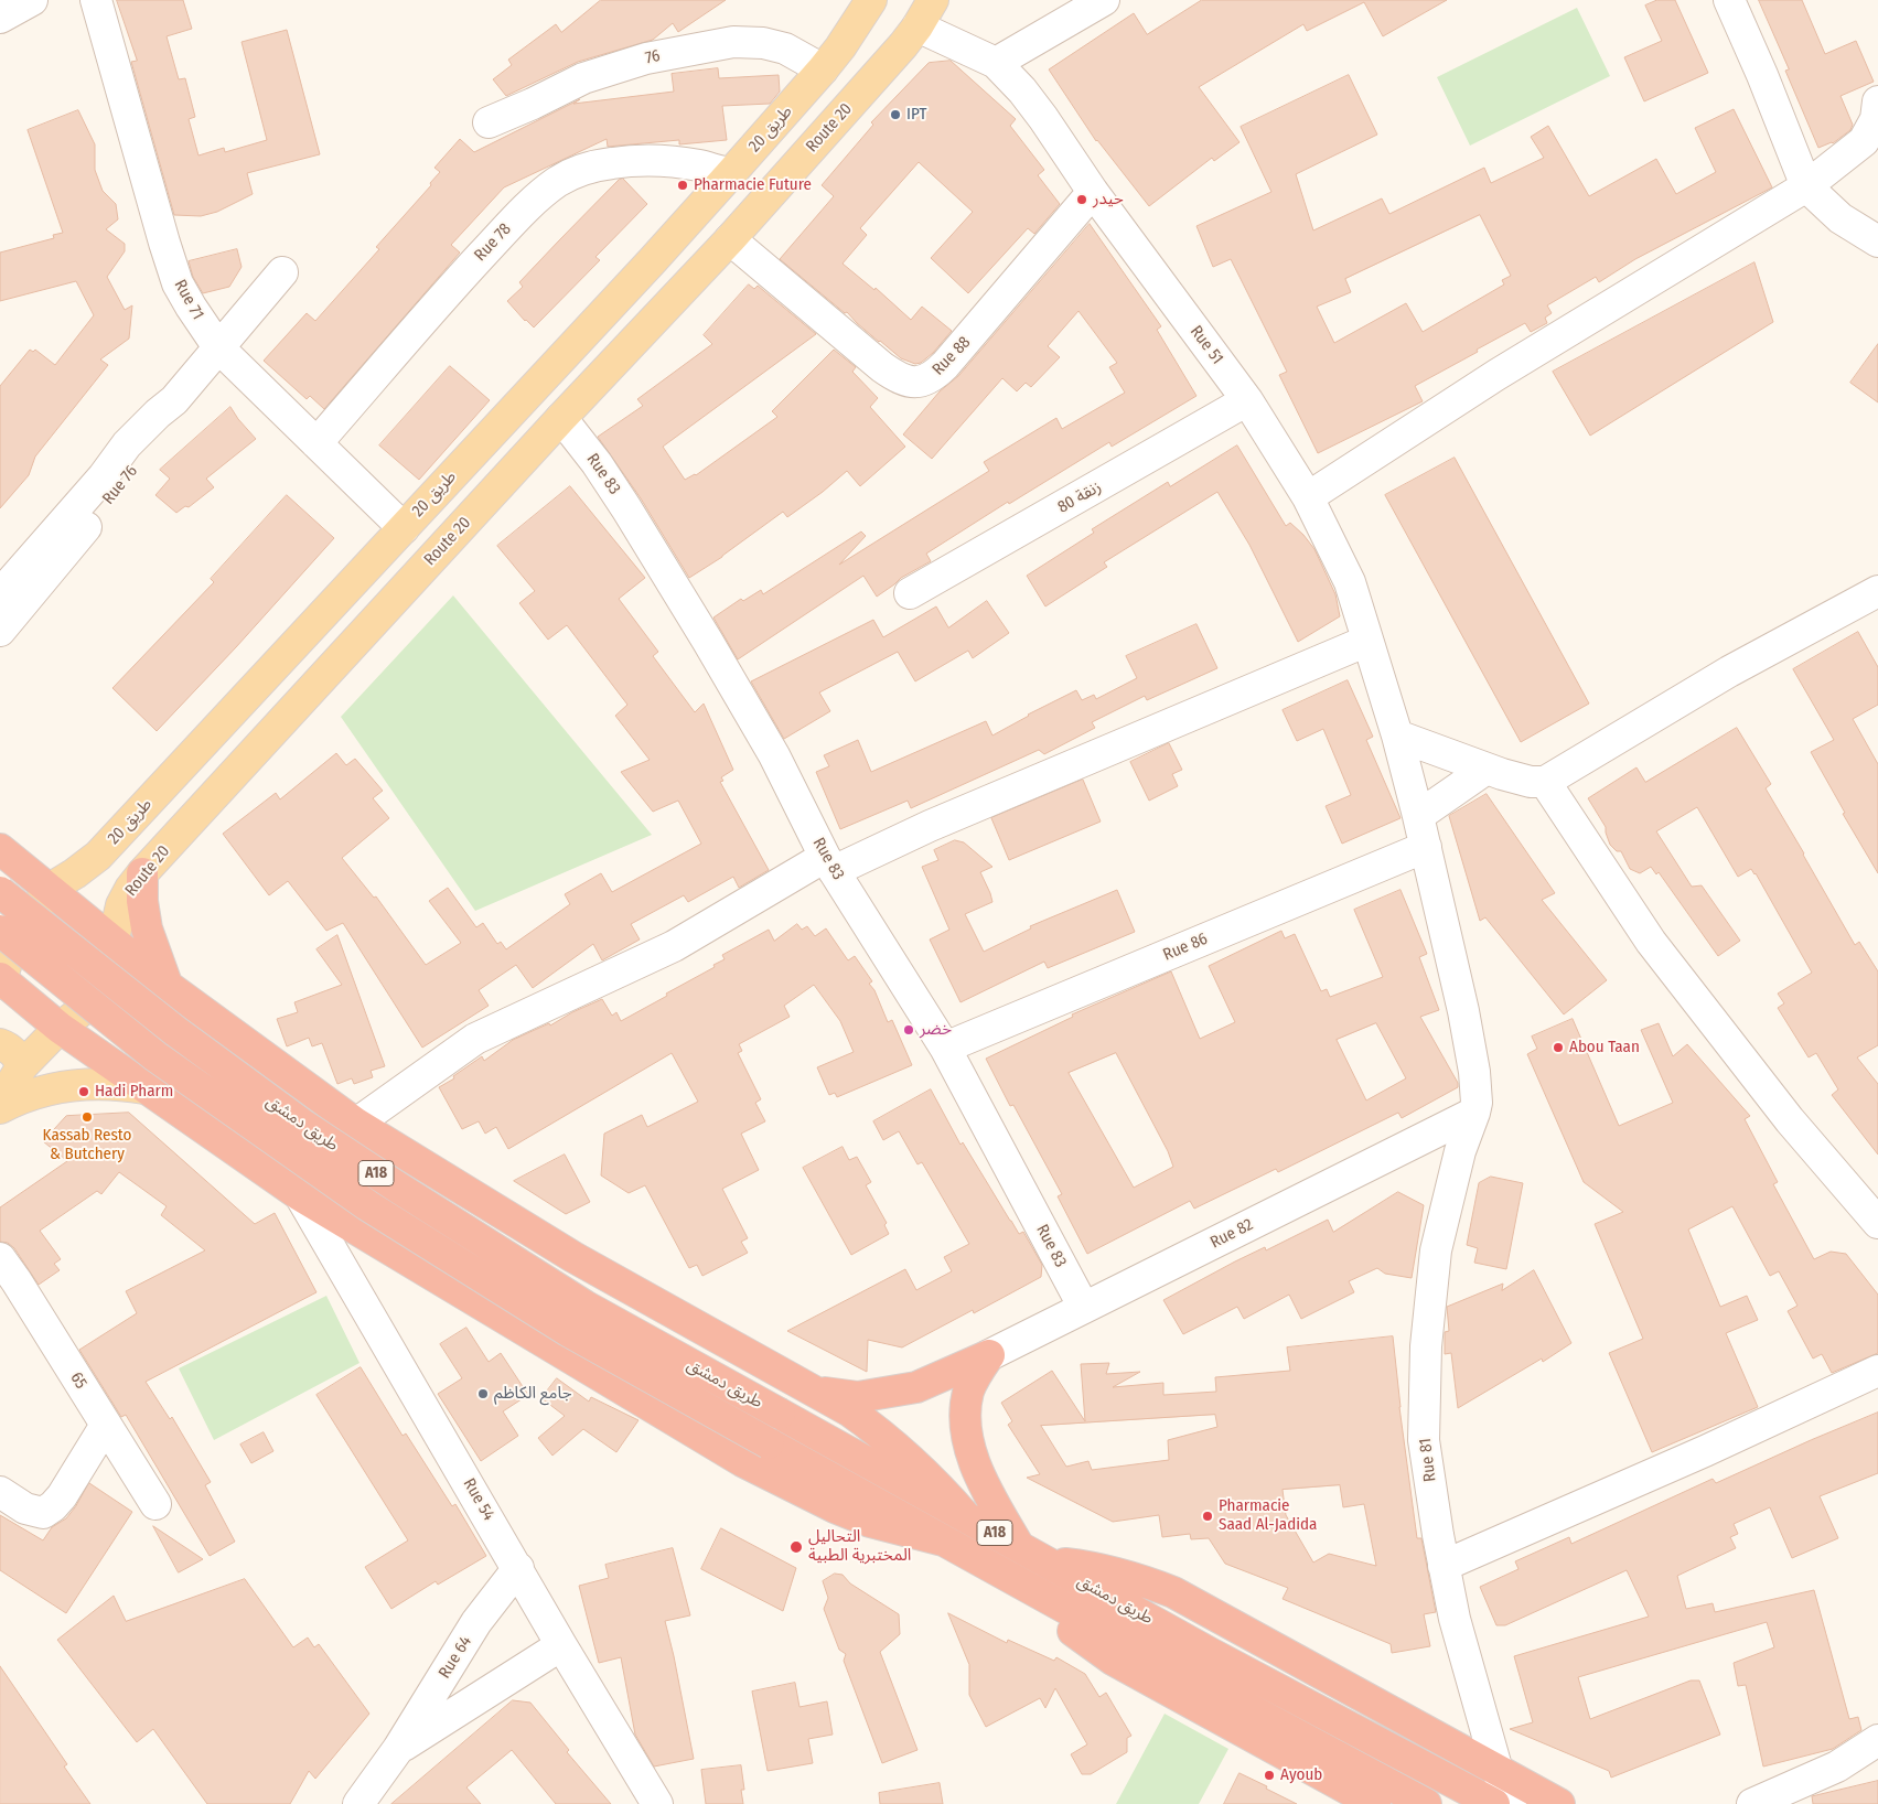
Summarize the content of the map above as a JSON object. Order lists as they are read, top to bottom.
{
  "streets": {
    "highway": ["طريق دمشق", "A18"],
    "main road": ["Route 20", "طريق 20"],
    "street": [
      "76",
      "Rue 78",
      "Rue 71",
      "Rue 51",
      "Rue 88",
      "Rue 83",
      "Rue 76",
      "زنقة 80",
      "Rue 86",
      "Rue 82",
      "65",
      "Rue 81",
      "Rue 54",
      "Rue 64"
    ]
  },
  "crossings": [
    ["76", "طريق 20"],
    ["Route 20", "Rue 51"],
    ["Route 20", "Rue 88"],
    ["Route 20", "Rue 83"],
    ["طريق 20", "Rue 78"],
    ["طريق 20", "Rue 71"],
    ["Rue 78", "Rue 71"],
    ["Rue 71", "Rue 76"],
    ["Rue 51", "Rue 88"],
    ["Rue 51", "زنقة 80"],
    ["Rue 51", "Rue 86"],
    ["Rue 51", "Rue 81"],
    ["Rue 83", "Rue 86"],
    ["Rue 83", "Rue 82"],
    ["Rue 86", "Rue 81"],
    ["Rue 82", "Rue 81"],
    ["Rue 54", "Rue 64"]
  ],
  "places": [
    "IPT",
    "Pharmacie Future",
    "حيدر",
    "خضر",
    "Abou Taan",
    "Hadi Pharm",
    "Kassab Resto & Butchery",
    "جامع الكاظم",
    "Pharmacie Saad Al-Jadida",
    "التحاليل المختبرية الطبية",
    "Ayoub"
  ]
}
